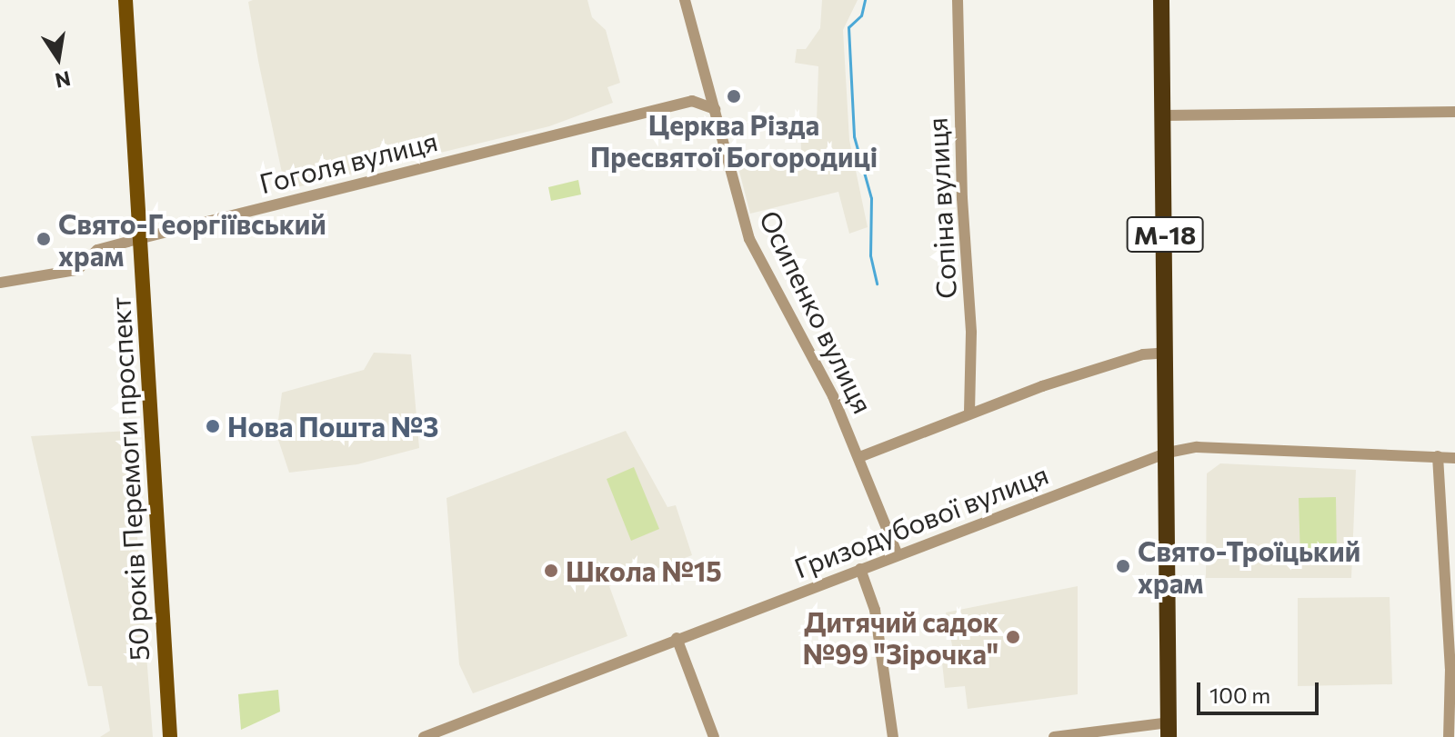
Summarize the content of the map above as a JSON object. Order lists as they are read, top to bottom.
{
  "streets": {
    "highway": ["М-18"],
    "main road": ["50 років Перемоги проспект"],
    "street": [
      "Гоголя вулиця",
      "Сопіна вулиця",
      "Осипенко вулиця",
      "Гризодубової вулиця"
    ]
  },
  "crossings": [
    ["Гоголя вулиця", "Осипенко вулиця"],
    ["Гоголя вулиця", "50 років Перемоги проспект"],
    ["М-18", "Гризодубової вулиця"],
    ["Осипенко вулиця", "Гризодубової вулиця"]
  ],
  "places": [
    "Церква Різда Пресвятої Богородиці",
    "Свято-Георгіївський храм",
    "Нова Пошта №3",
    "Свято-Троїцький храм",
    "Школа №15",
    "Дитячий садок №99 \"Зірочка\""
  ],
  "scale_bar": "100 m",
  "north": "bottom"
}
